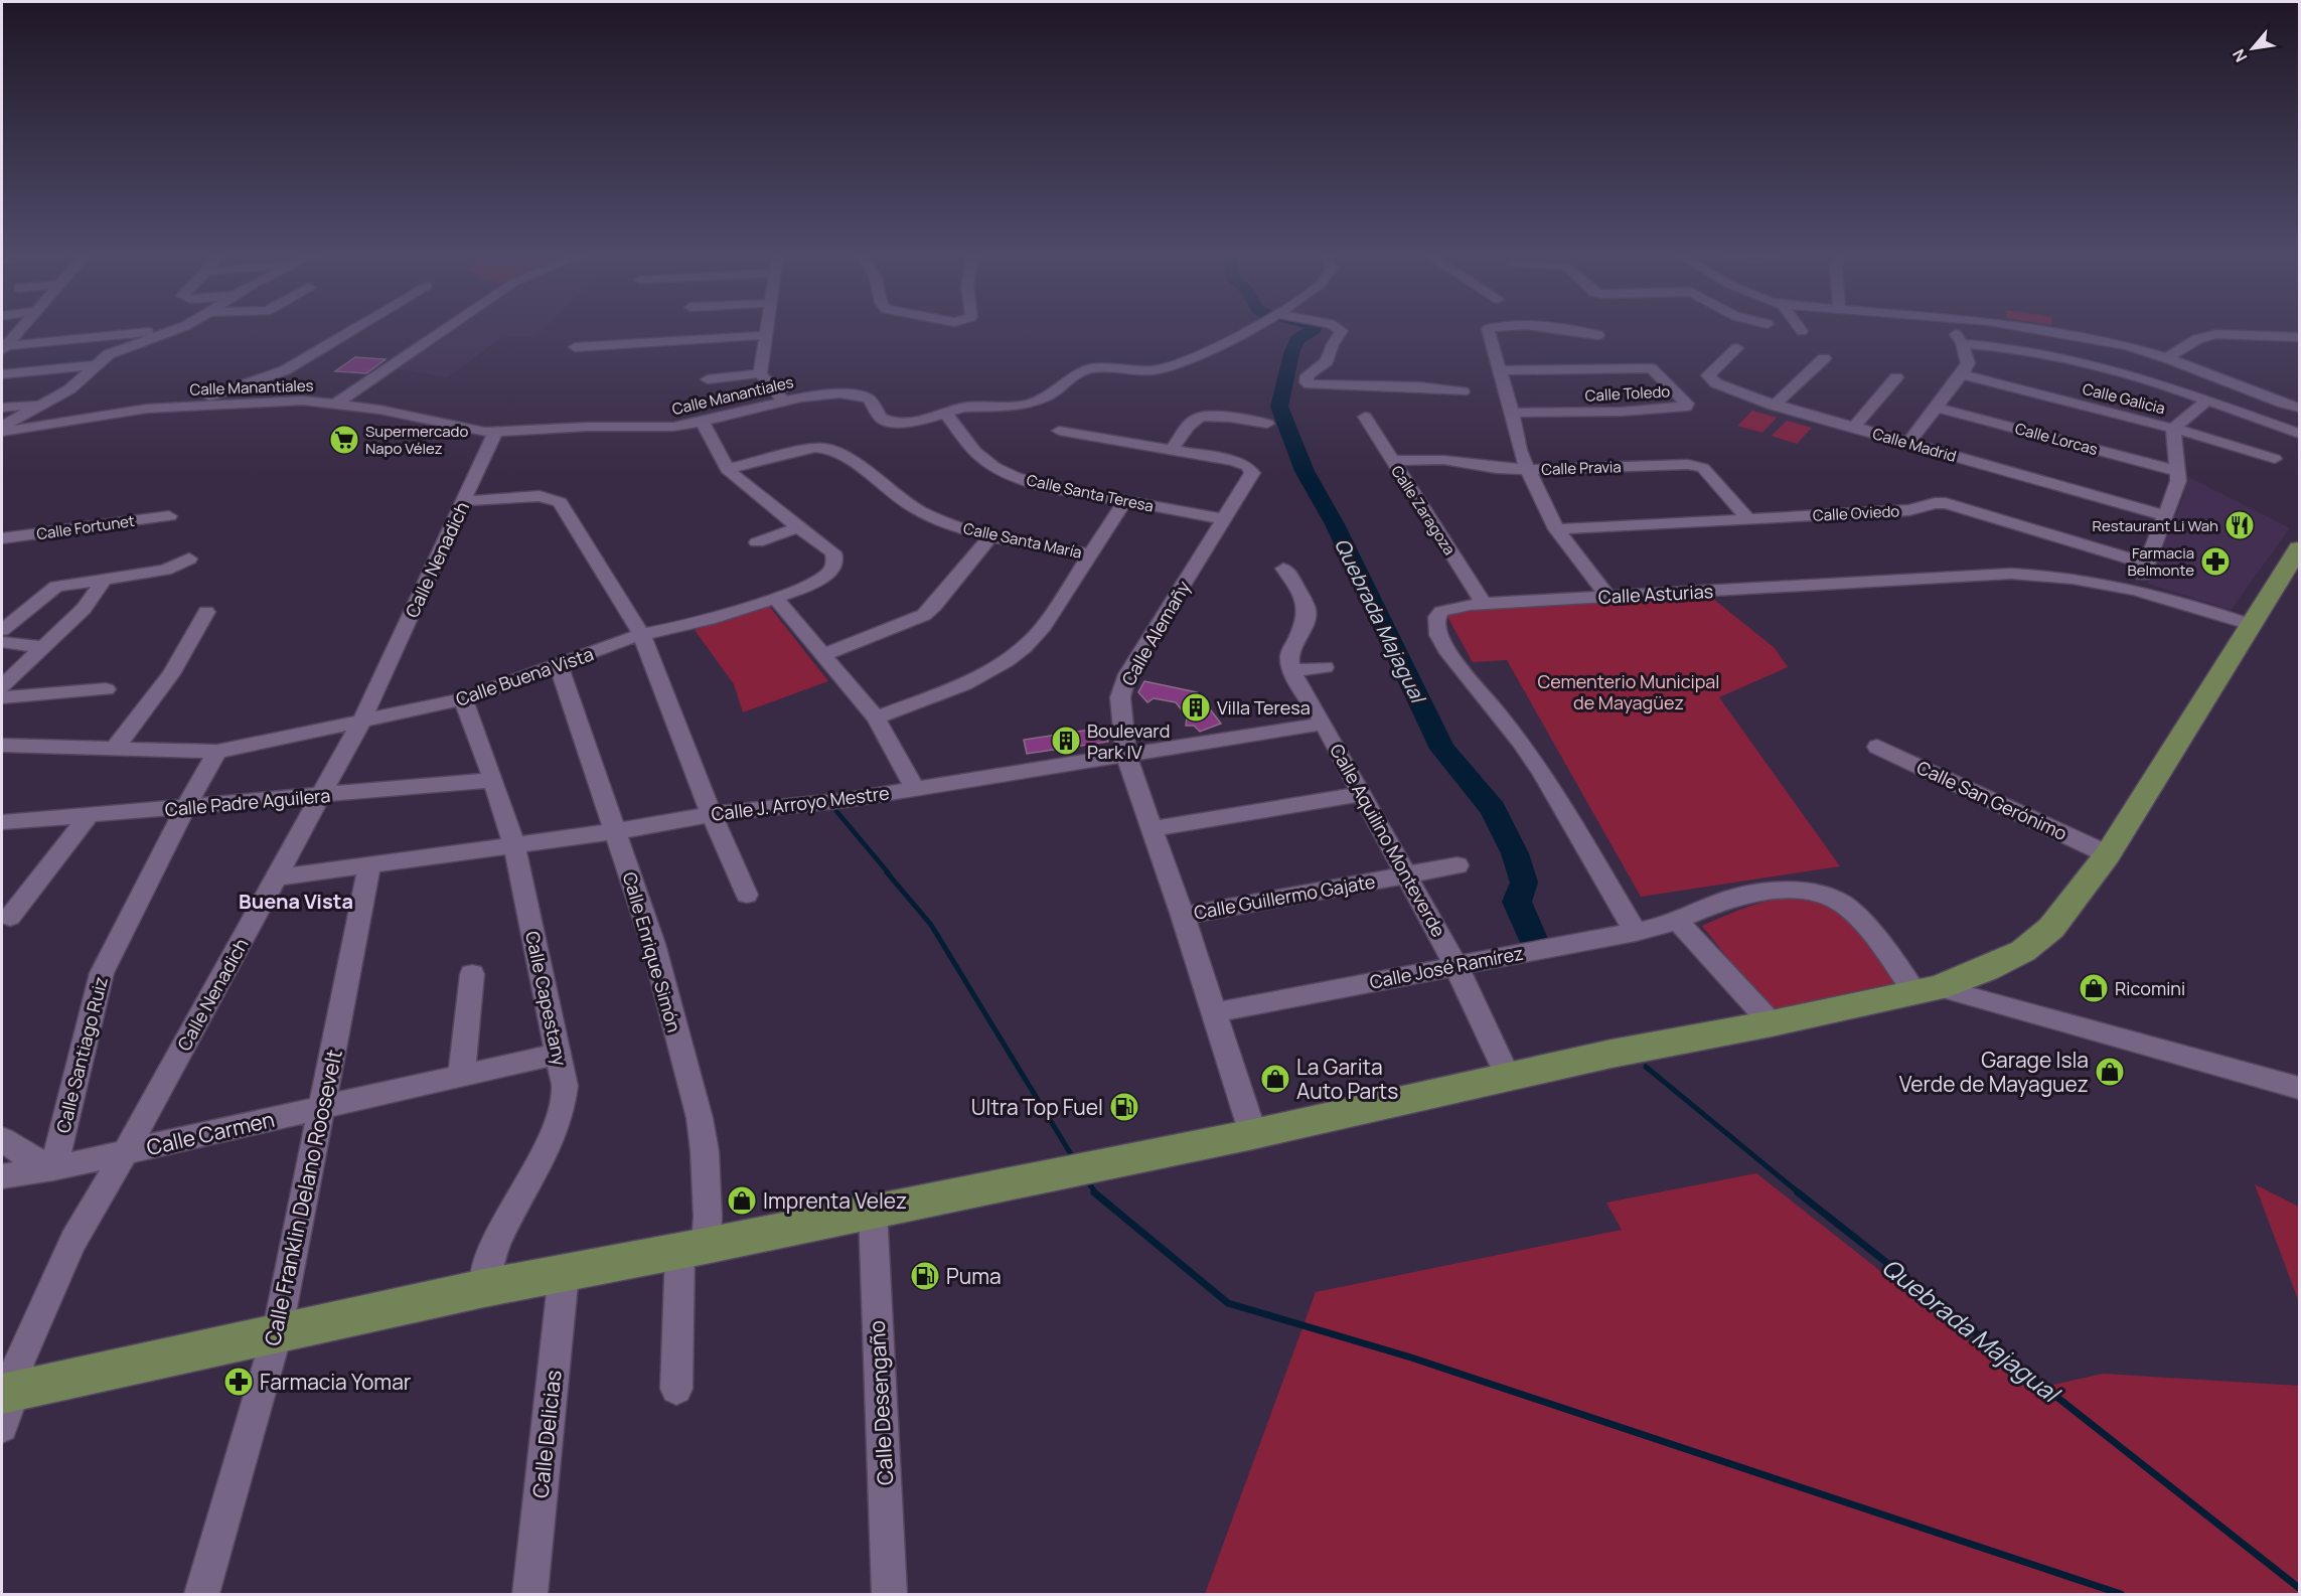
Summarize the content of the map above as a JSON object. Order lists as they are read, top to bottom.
{
  "streets": {
    "street": [
      "Calle Manantiales",
      "Calle Toledo",
      "Calle Galicia",
      "Calle Lorcas",
      "Calle Madrid",
      "Calle Pravia",
      "Calle Santa Teresa",
      "Calle Zaragoza",
      "Calle Oviedo",
      "Calle Fortunet",
      "Calle Santa María",
      "Calle Nenadich",
      "Calle Asturias",
      "Calle Alemañy",
      "Calle Buena Vista",
      "Calle San Gerónimo",
      "Calle Padre Aguilera",
      "Calle J. Arroyo Mestre",
      "Calle Aquilino Monteverde",
      "Calle Guillermo Gajate",
      "Calle Enrique Simón",
      "Calle José Ramírez",
      "Calle Capestany",
      "Calle Santiago Ruiz",
      "Calle Carmen",
      "Calle Franklin Delano Roosevelt",
      "Calle Desengaño",
      "Calle Delicias"
    ]
  },
  "crossings": [
    ["Calle Manantiales", "Calle Santa Teresa"],
    ["Calle Manantiales", "Calle Nenadich"],
    ["Calle Manantiales", "Calle Buena Vista"],
    ["Calle Pravia", "Calle Zaragoza"],
    ["Calle Pravia", "Calle Oviedo"],
    ["Calle Santa Teresa", "Calle Alemañy"],
    ["Calle Zaragoza", "Calle Asturias"],
    ["Calle Santa María", "Calle Buena Vista"],
    ["Calle Nenadich", "Calle Buena Vista"],
    ["Calle Nenadich", "Calle Padre Aguilera"],
    ["Calle Nenadich", "Calle J. Arroyo Mestre"],
    ["Calle Nenadich", "Calle Carmen"],
    ["Calle Asturias", "Calle José Ramírez"],
    ["Calle Alemañy", "Calle J. Arroyo Mestre"],
    ["Calle Alemañy", "Calle Guillermo Gajate"],
    ["Calle Alemañy", "Calle José Ramírez"],
    ["Calle Buena Vista", "Calle Enrique Simón"],
    ["Calle Buena Vista", "Calle Capestany"],
    ["Calle Buena Vista", "Calle Santiago Ruiz"],
    ["Calle Padre Aguilera", "Calle Capestany"],
    ["Calle Padre Aguilera", "Calle Santiago Ruiz"],
    ["Calle J. Arroyo Mestre", "Calle Aquilino Monteverde"],
    ["Calle J. Arroyo Mestre", "Calle Enrique Simón"],
    ["Calle J. Arroyo Mestre", "Calle Capestany"],
    ["Calle J. Arroyo Mestre", "Calle Franklin Delano Roosevelt"],
    ["Calle Aquilino Monteverde", "Calle Guillermo Gajate"],
    ["Calle Aquilino Monteverde", "Calle José Ramírez"],
    ["Calle Capestany", "Calle Carmen"],
    ["Calle Santiago Ruiz", "Calle Carmen"],
    ["Calle Carmen", "Calle Franklin Delano Roosevelt"]
  ],
  "districts": ["Buena Vista"],
  "water": ["Quebrada Majagual"],
  "parks": ["Cementerio Municipal de Mayagüez"],
  "places": {
    "supermarket": ["Supermercado Napo Vélez"],
    "restaurant": ["Restaurant Li Wah"],
    "pharmacy": ["Farmacia Belmonte", "Farmacia Yomar"],
    "building": ["Villa Teresa", "Boulevard Park IV"],
    "shop": [
      "Ricomini",
      "Garage Isla Verde de Mayaguez",
      "La Garita Auto Parts",
      "Imprenta Velez"
    ],
    "fuel station": ["Ultra Top Fuel", "Puma"]
  },
  "north": "bottom left"
}
